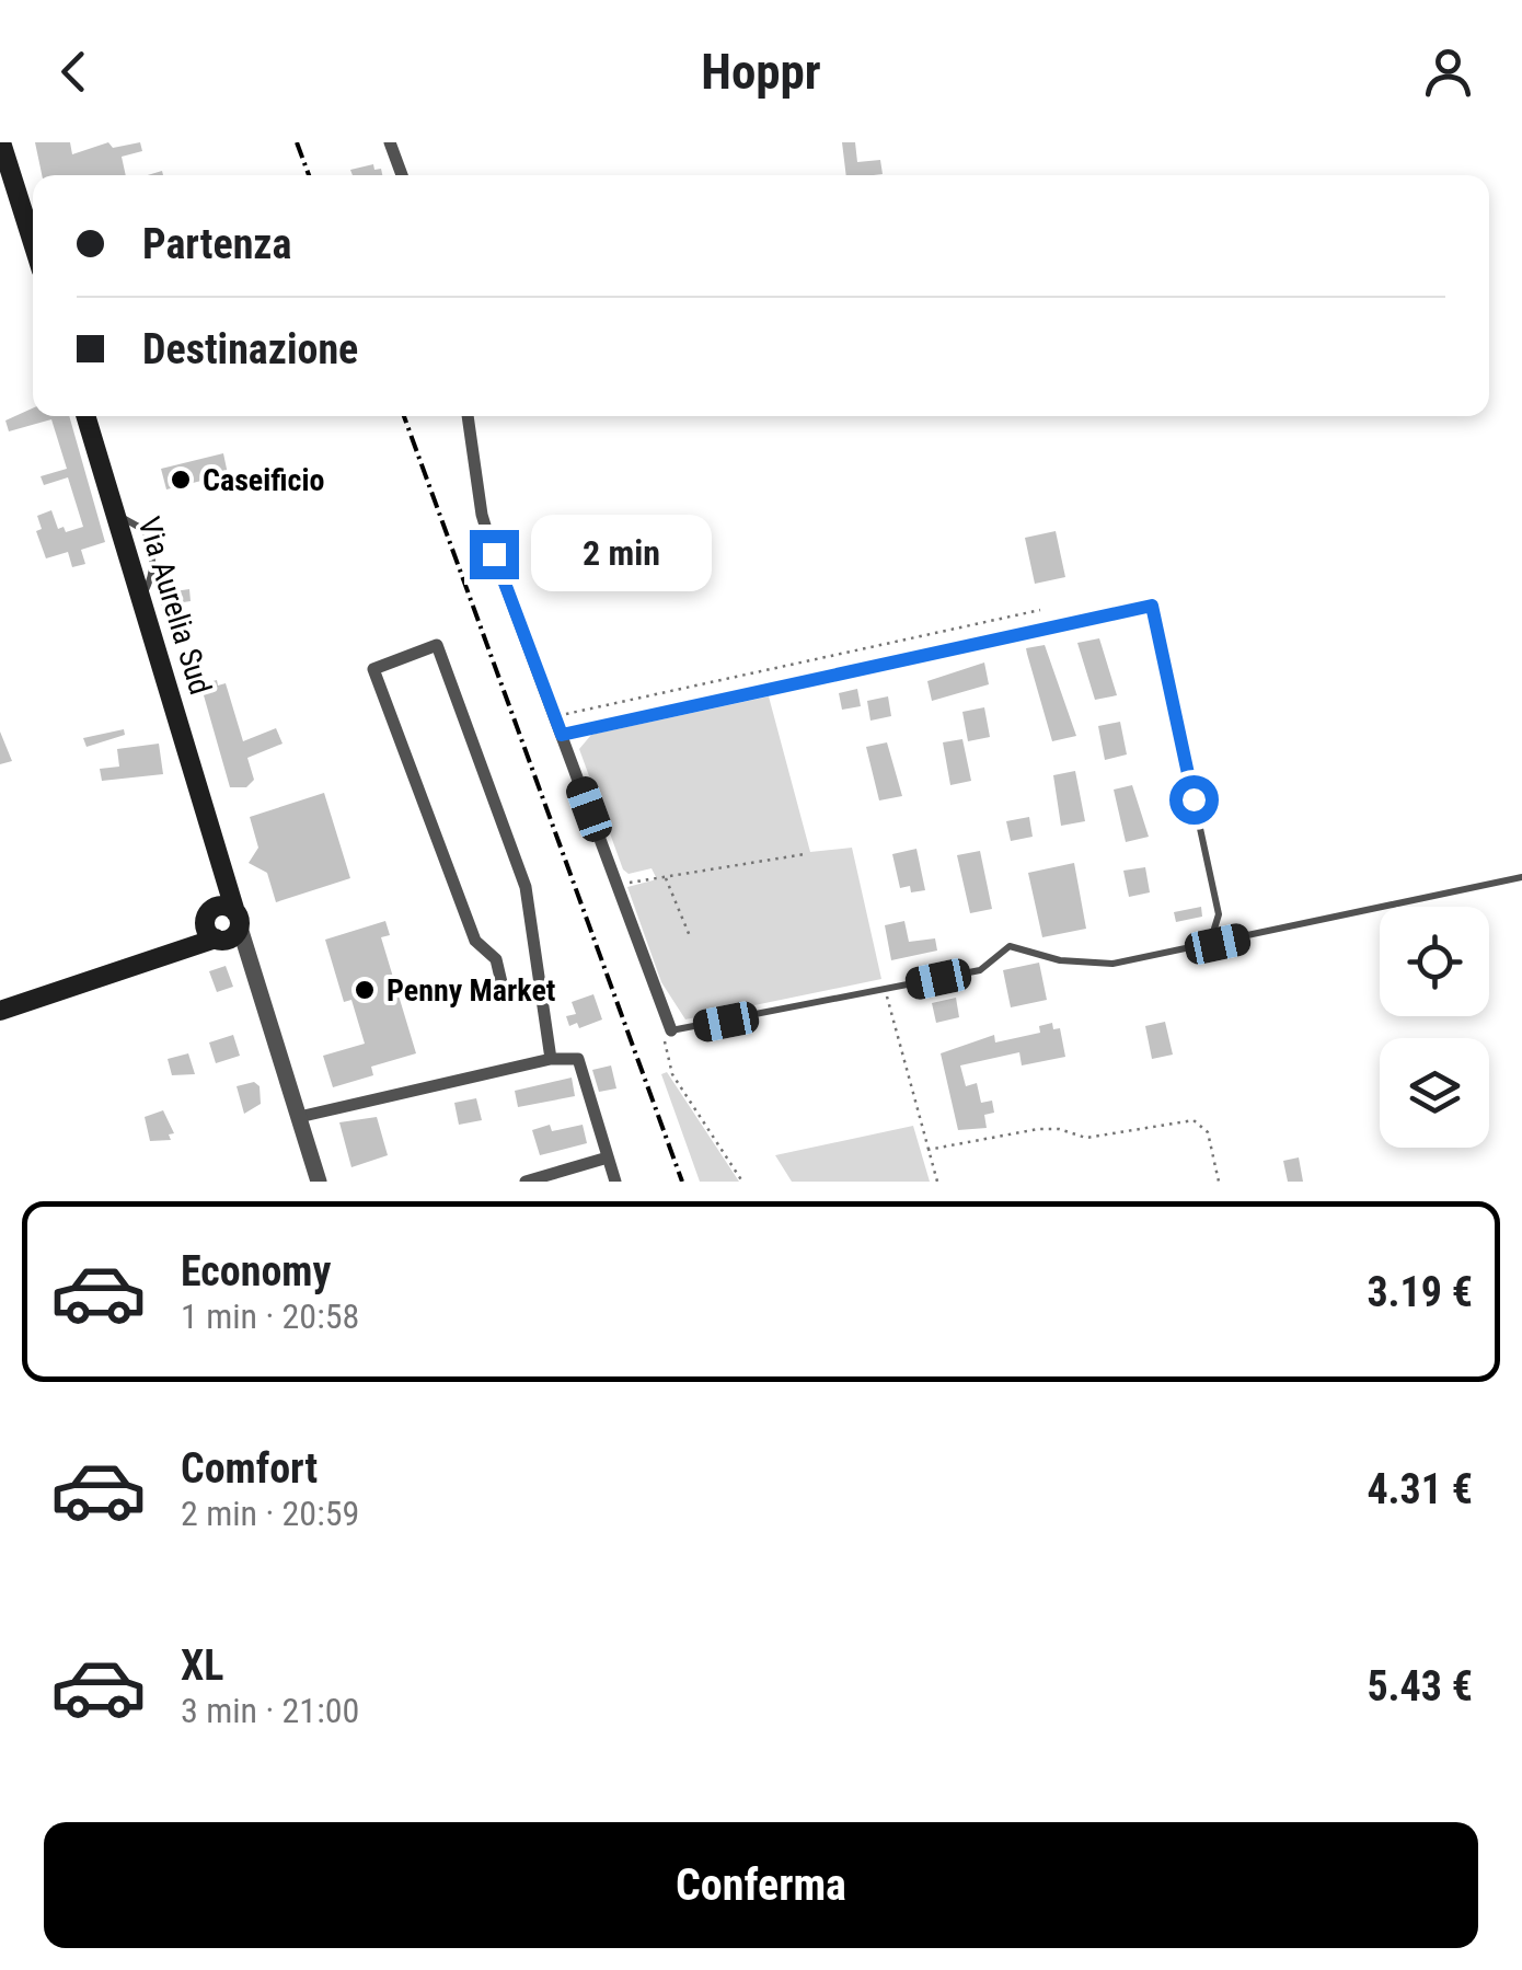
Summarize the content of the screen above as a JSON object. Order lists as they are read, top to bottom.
{
  "streets": {
    "main road": ["Via Aurelia Sud"]
  },
  "places": ["Caseificio", "Penny Market"],
  "page": {
    "header": "Hoppr",
    "banner": ["Partenza", "Destinazione"],
    "bubble": "2 min",
    "list": [
      {
        "name": "Economy",
        "note": "1 min · 20:58",
        "value": "3.19 €"
      },
      {
        "name": "Comfort",
        "note": "2 min · 20:59",
        "value": "4.31 €"
      },
      {
        "name": "XL",
        "note": "3 min · 21:00",
        "value": "5.43 €"
      }
    ],
    "buttons": "Conferma"
  }
}
